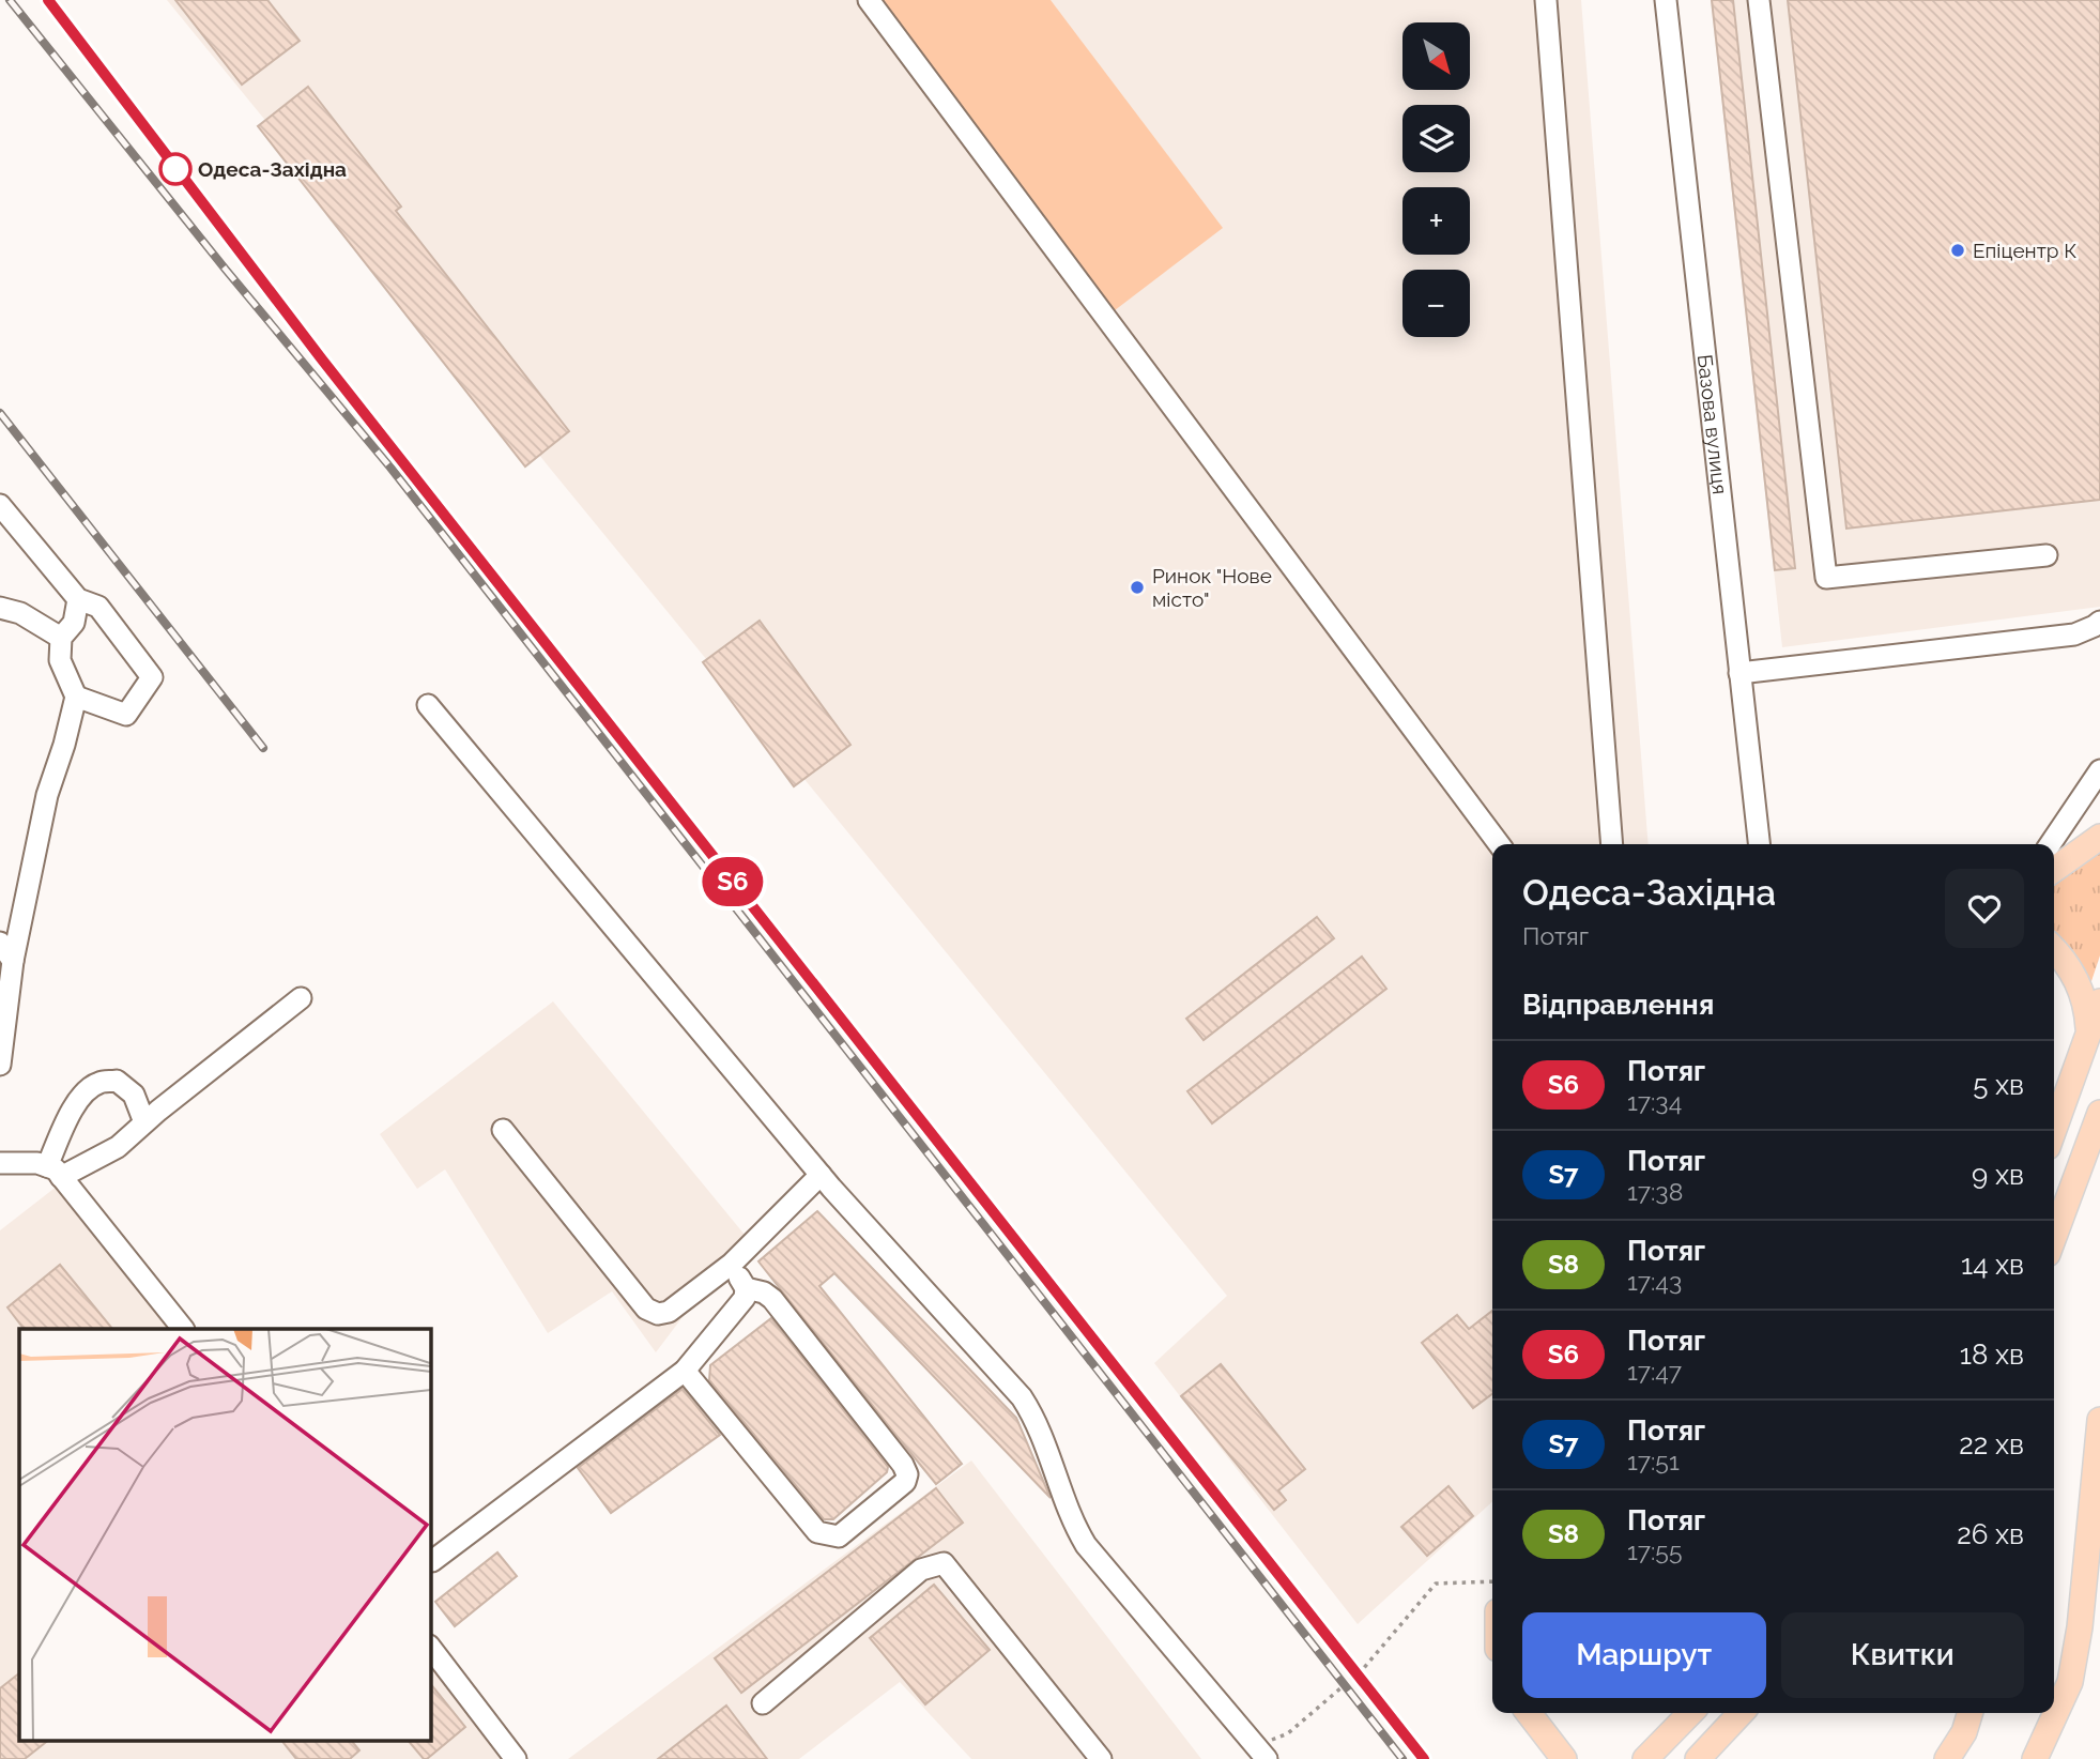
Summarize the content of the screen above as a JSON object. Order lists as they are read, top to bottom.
{
  "streets": {
    "street": ["Базова вулиця"]
  },
  "places": ["Одеса-Західна", "Епіцентр К", "Ринок \"Нове місто\""],
  "north": "bottom right",
  "page": {
    "on_map": "S6",
    "map_buttons": ["+", "−"],
    "heading": [
      ["Одеса-Західна", "Потяг"],
      "Відправлення"
    ],
    "list": [
      {
        "mark": "S6",
        "name": "Потяг",
        "note": "17:34",
        "value": "5 хв"
      },
      {
        "mark": "S7",
        "name": "Потяг",
        "note": "17:38",
        "value": "9 хв"
      },
      {
        "mark": "S8",
        "name": "Потяг",
        "note": "17:43",
        "value": "14 хв"
      },
      {
        "mark": "S6",
        "name": "Потяг",
        "note": "17:47",
        "value": "18 хв"
      },
      {
        "mark": "S7",
        "name": "Потяг",
        "note": "17:51",
        "value": "22 хв"
      },
      {
        "mark": "S8",
        "name": "Потяг",
        "note": "17:55",
        "value": "26 хв"
      }
    ],
    "buttons": ["Маршрут", "Квитки"]
  }
}
